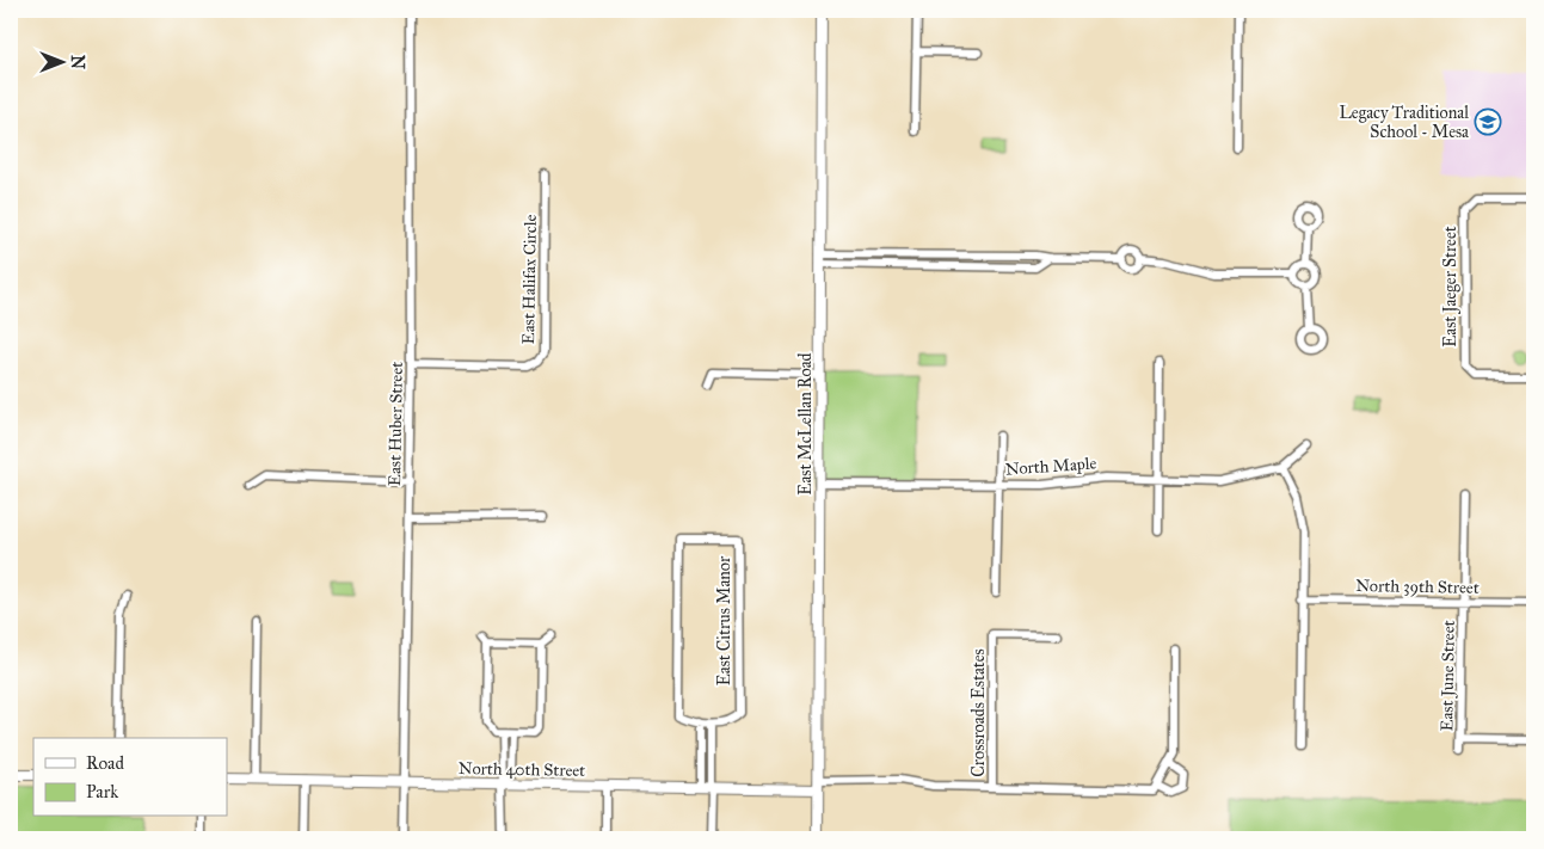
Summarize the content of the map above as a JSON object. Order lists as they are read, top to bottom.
{
  "streets": {
    "street": [
      "East Halifax Circle",
      "East Jaeger Street",
      "East Huber Street",
      "East McLellan Road",
      "North Maple",
      "North 39th Street",
      "East Citrus Manor",
      "East June Street",
      "Crossroads Estates",
      "North 40th Street"
    ]
  },
  "crossings": [
    ["East Halifax Circle", "East Huber Street"],
    ["East Huber Street", "North 40th Street"],
    ["East McLellan Road", "North Maple"],
    ["East McLellan Road", "Crossroads Estates"],
    ["East McLellan Road", "North 40th Street"],
    ["North 39th Street", "East June Street"],
    ["Crossroads Estates", "North 40th Street"]
  ],
  "places": {
    "school or university": ["Legacy Traditional School - Mesa"]
  },
  "legend": ["Road", "Park"],
  "north": "right"
}
